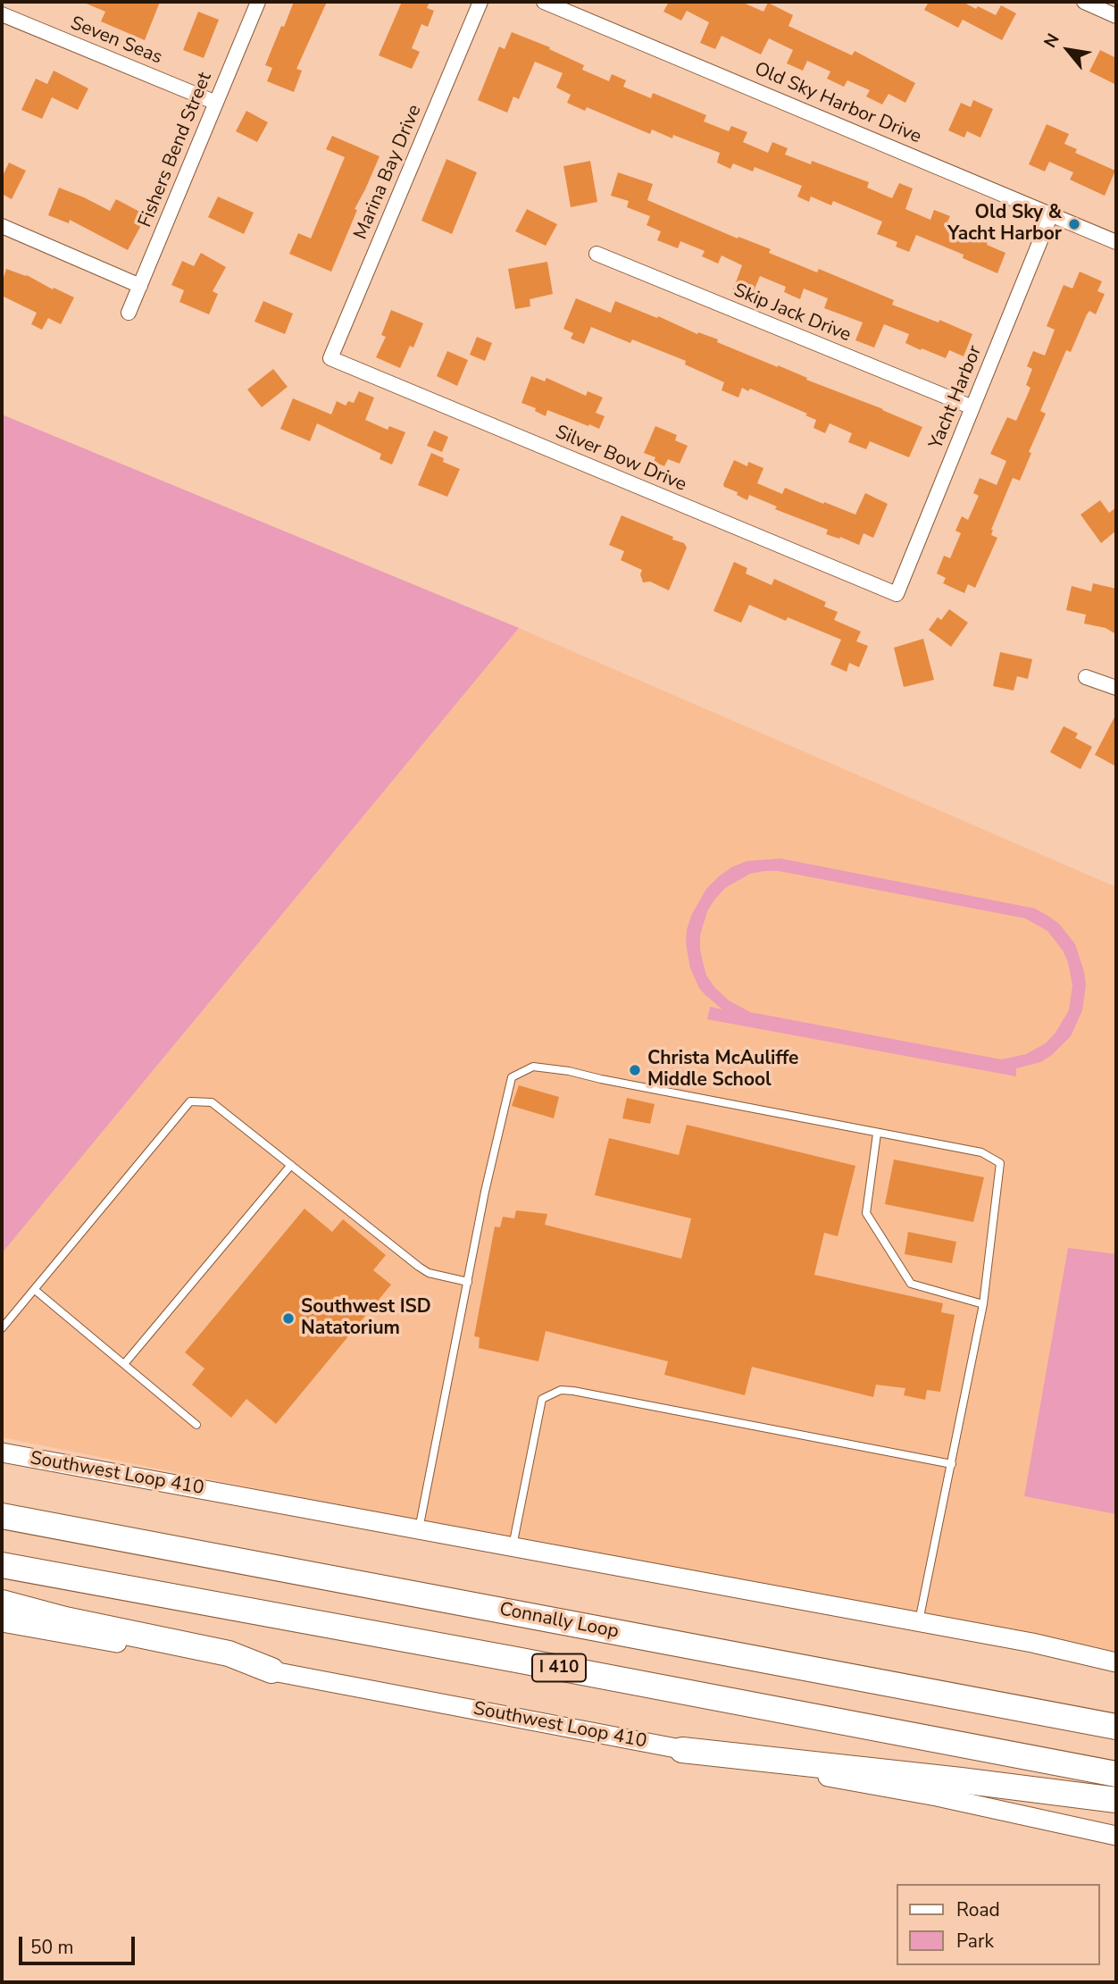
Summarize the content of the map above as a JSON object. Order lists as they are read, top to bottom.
{
  "streets": {
    "highway": ["Connally Loop", "I 410"],
    "main road": ["Southwest Loop 410"],
    "street": [
      "Seven Seas",
      "Old Sky Harbor Drive",
      "Fishers Bend Street",
      "Marina Bay Drive",
      "Skip Jack Drive",
      "Yacht Harbor",
      "Silver Bow Drive"
    ]
  },
  "crossings": [
    ["Seven Seas", "Fishers Bend Street"],
    ["Old Sky Harbor Drive", "Yacht Harbor"],
    ["Marina Bay Drive", "Silver Bow Drive"],
    ["Skip Jack Drive", "Yacht Harbor"],
    ["Yacht Harbor", "Silver Bow Drive"]
  ],
  "places": ["Old Sky & Yacht Harbor", "Christa McAuliffe Middle School", "Southwest ISD Natatorium"],
  "legend": ["Road", "Park"],
  "scale_bar": "50 m",
  "north": "top left"
}
